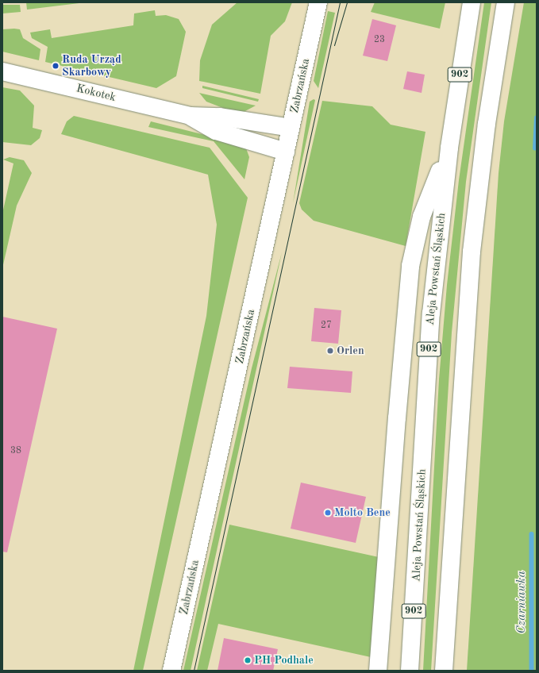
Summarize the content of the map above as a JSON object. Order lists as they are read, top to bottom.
{
  "streets": {
    "main road": [
      "902",
      "Zabrzańska",
      "Kokotek",
      "Aleja Powstań Śląskich"
    ]
  },
  "crossings": [
    ["Zabrzańska", "Kokotek"]
  ],
  "water": ["Czarniawka"],
  "places": [
    "Ruda Urząd Skarbowy",
    "Orlen",
    "Molto Bene",
    "PH Podhale"
  ],
  "house_numbers": ["23", "27", "38"]
}
